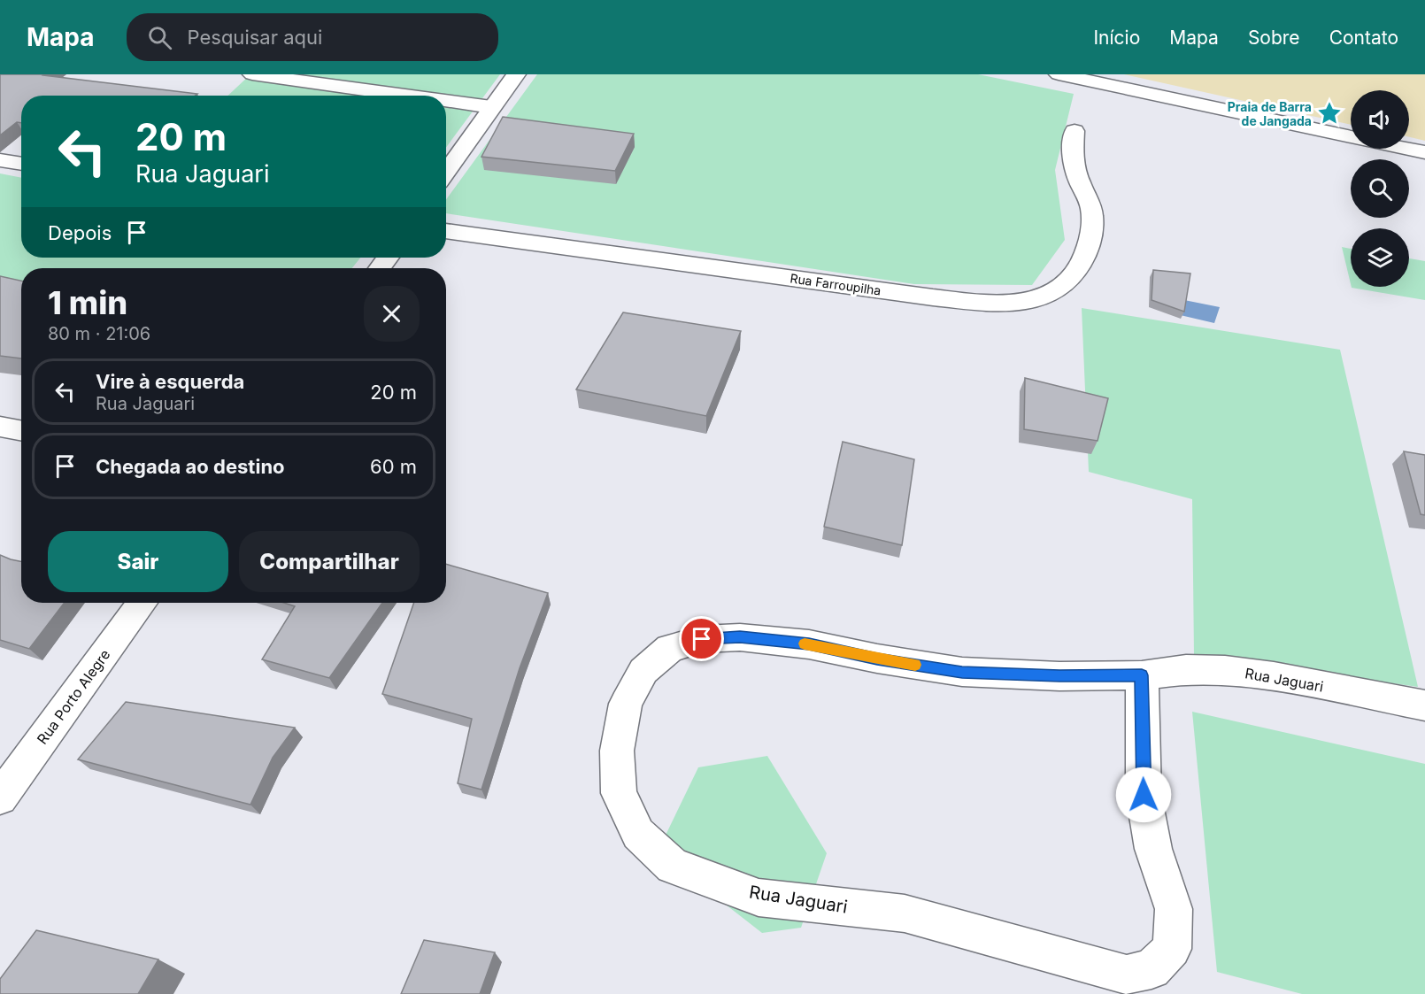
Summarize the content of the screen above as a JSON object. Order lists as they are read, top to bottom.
{
  "streets": {
    "street": ["Rua Farroupilha", "Rua Jaguari", "Rua Porto Alegre"]
  },
  "places": {
    "place": ["Praia de Barra de Jangada"]
  },
  "page": {
    "header": "Mapa",
    "search": "Pesquisar aqui",
    "nav": [
      "Início",
      "Mapa",
      "Sobre",
      "Contato"
    ],
    "turn": ["20 m", "Rua Jaguari"],
    "then": "Depois",
    "heading": ["1 min", "80 m · 21:06"],
    "list": [
      {
        "name": "Vire à esquerda",
        "note": "Rua Jaguari",
        "value": "20 m"
      },
      {
        "name": "Chegada ao destino",
        "value": "60 m"
      }
    ],
    "buttons": ["Sair", "Compartilhar"]
  }
}
